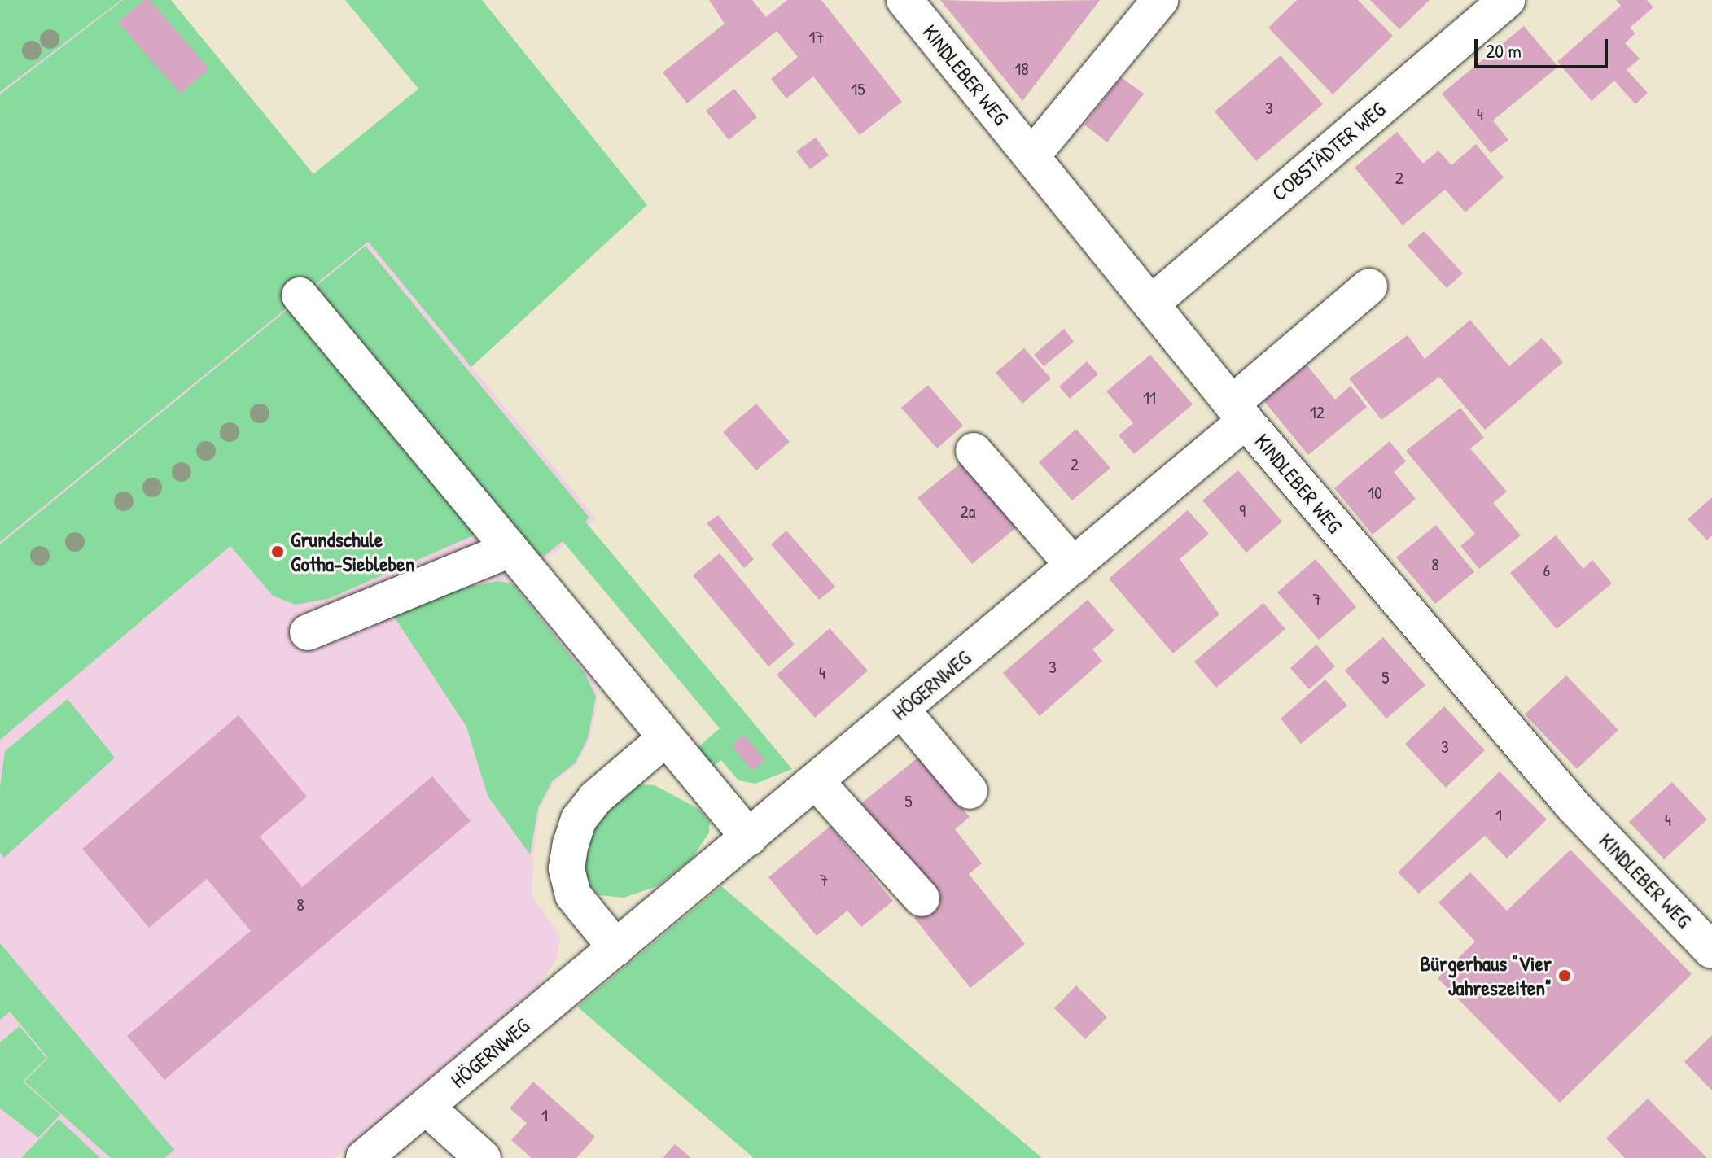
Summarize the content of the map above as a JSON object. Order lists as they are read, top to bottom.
{
  "streets": {
    "street": ["KINDLEBER WEG", "COBSTÄDTER WEG", "HÖGERNWEG"]
  },
  "crossings": [
    ["KINDLEBER WEG", "COBSTÄDTER WEG"],
    ["KINDLEBER WEG", "HÖGERNWEG"]
  ],
  "places": ["Grundschule Gotha-Siebleben", "Bürgerhaus \"Vier Jahreszeiten\""],
  "house_numbers": [
    "17",
    "18",
    "15",
    "3",
    "4",
    "2",
    "11",
    "12",
    "2",
    "10",
    "9",
    "2a",
    "8",
    "6",
    "7",
    "3",
    "4",
    "5",
    "3",
    "5",
    "1",
    "4",
    "7",
    "8",
    "1"
  ],
  "scale_bar": "20 m"
}
